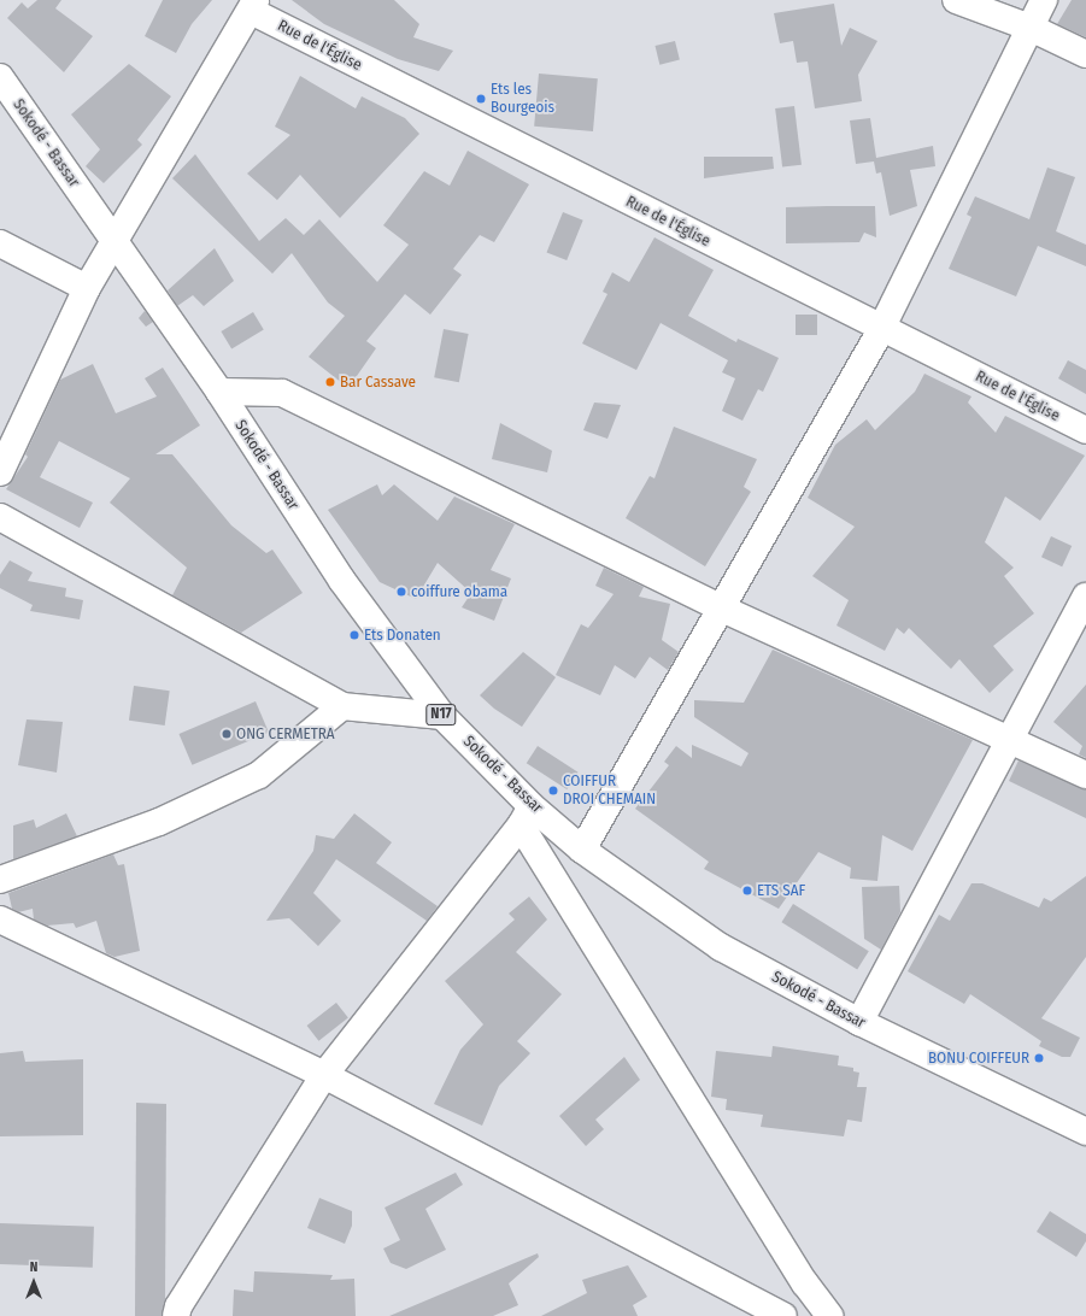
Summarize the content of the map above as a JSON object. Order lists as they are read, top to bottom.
{
  "streets": {
    "street": ["Rue de l'Église", "Sokodé - Bassar", "N17"]
  },
  "places": [
    "Ets les Bourgeois",
    "Bar Cassave",
    "coiffure obama",
    "Ets Donaten",
    "ONG CERMETRA",
    "COIFFUR DROI CHEMAIN",
    "ETS SAF",
    "BONU COIFFEUR"
  ],
  "north": "top"
}
